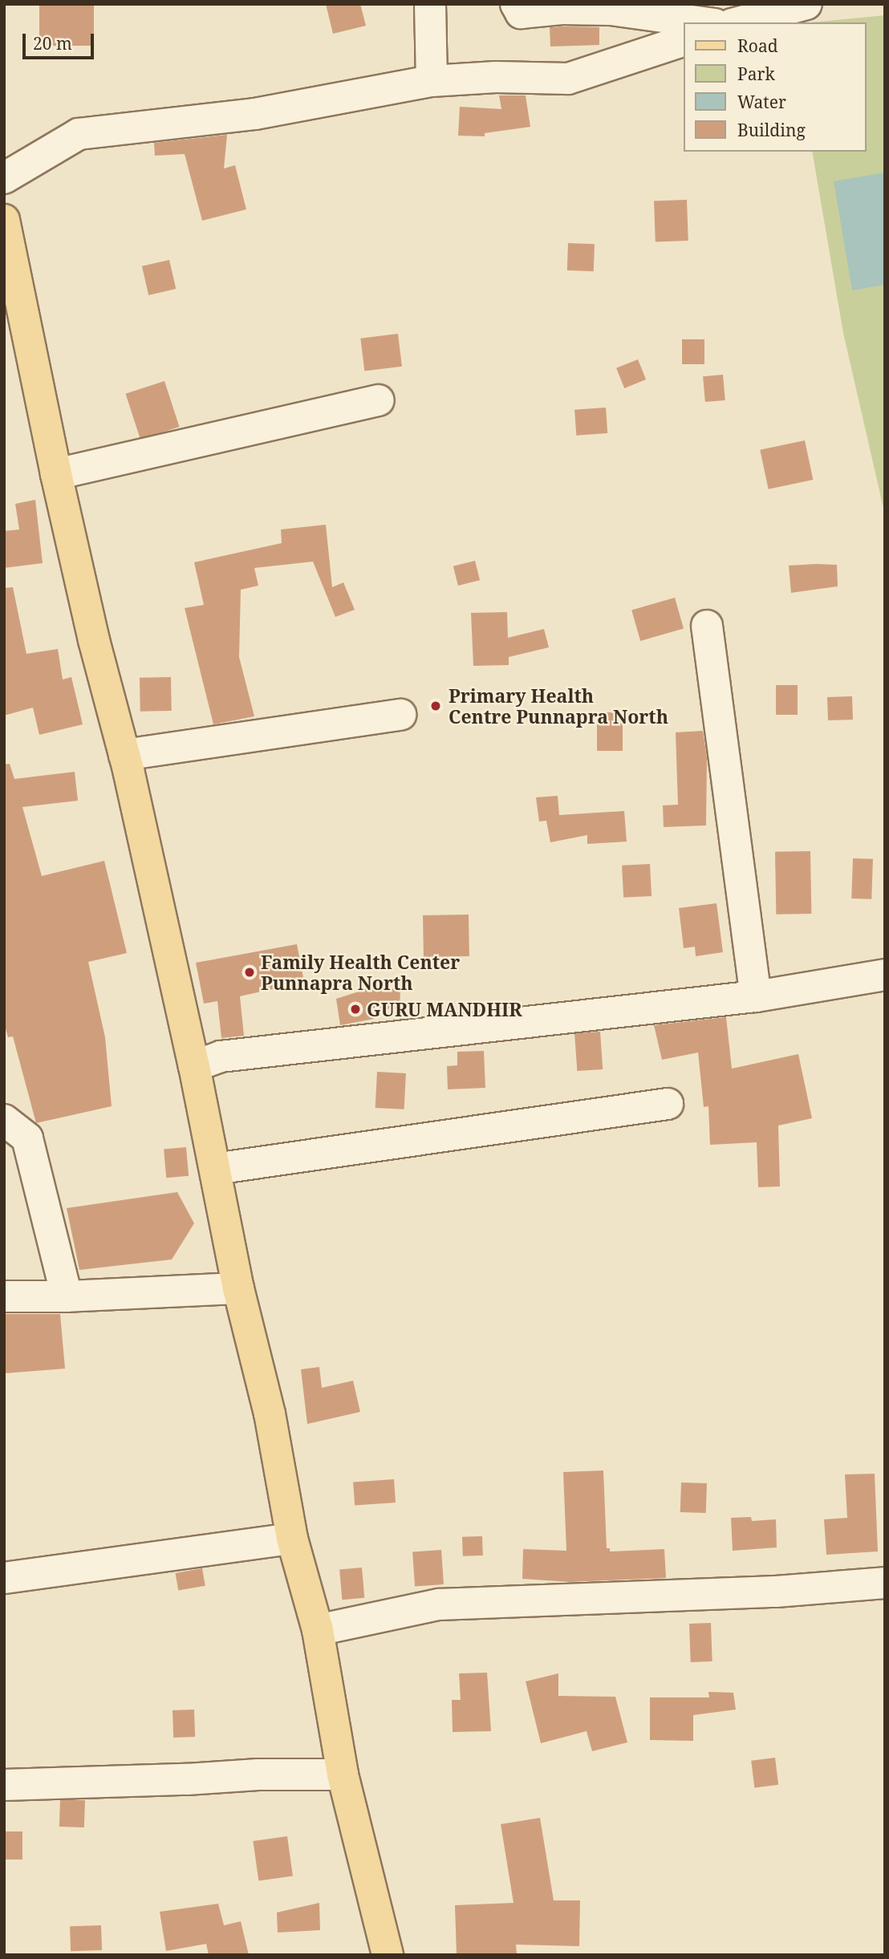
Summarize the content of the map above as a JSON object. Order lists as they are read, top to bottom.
{
  "places": ["Primary Health Centre Punnapra North", "Family Health Center Punnapra North", "GURU MANDHIR"],
  "legend": [
    "Road",
    "Park",
    "Water",
    "Building"
  ],
  "scale_bar": "20 m"
}
